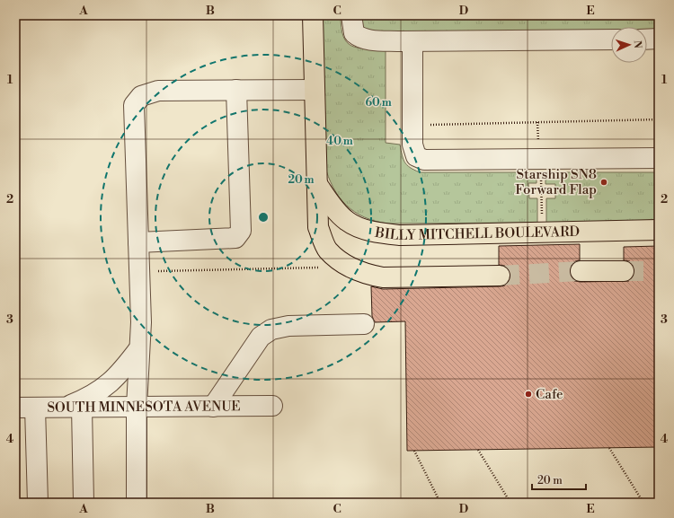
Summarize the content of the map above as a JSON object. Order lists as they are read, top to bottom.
{
  "streets": {
    "main road": ["BILLY MITCHELL BOULEVARD"],
    "street": ["SOUTH MINNESOTA AVENUE"]
  },
  "places": ["Starship SN8 Forward Flap", "Cafe"],
  "scale_bar": "20 m",
  "north": "right",
  "grid": {
    "columns": [
      "A",
      "B",
      "C",
      "D",
      "E"
    ],
    "rows": [
      "1",
      "2",
      "3",
      "4"
    ]
  },
  "rings": ["60 m", "40 m", "20 m"]
}
